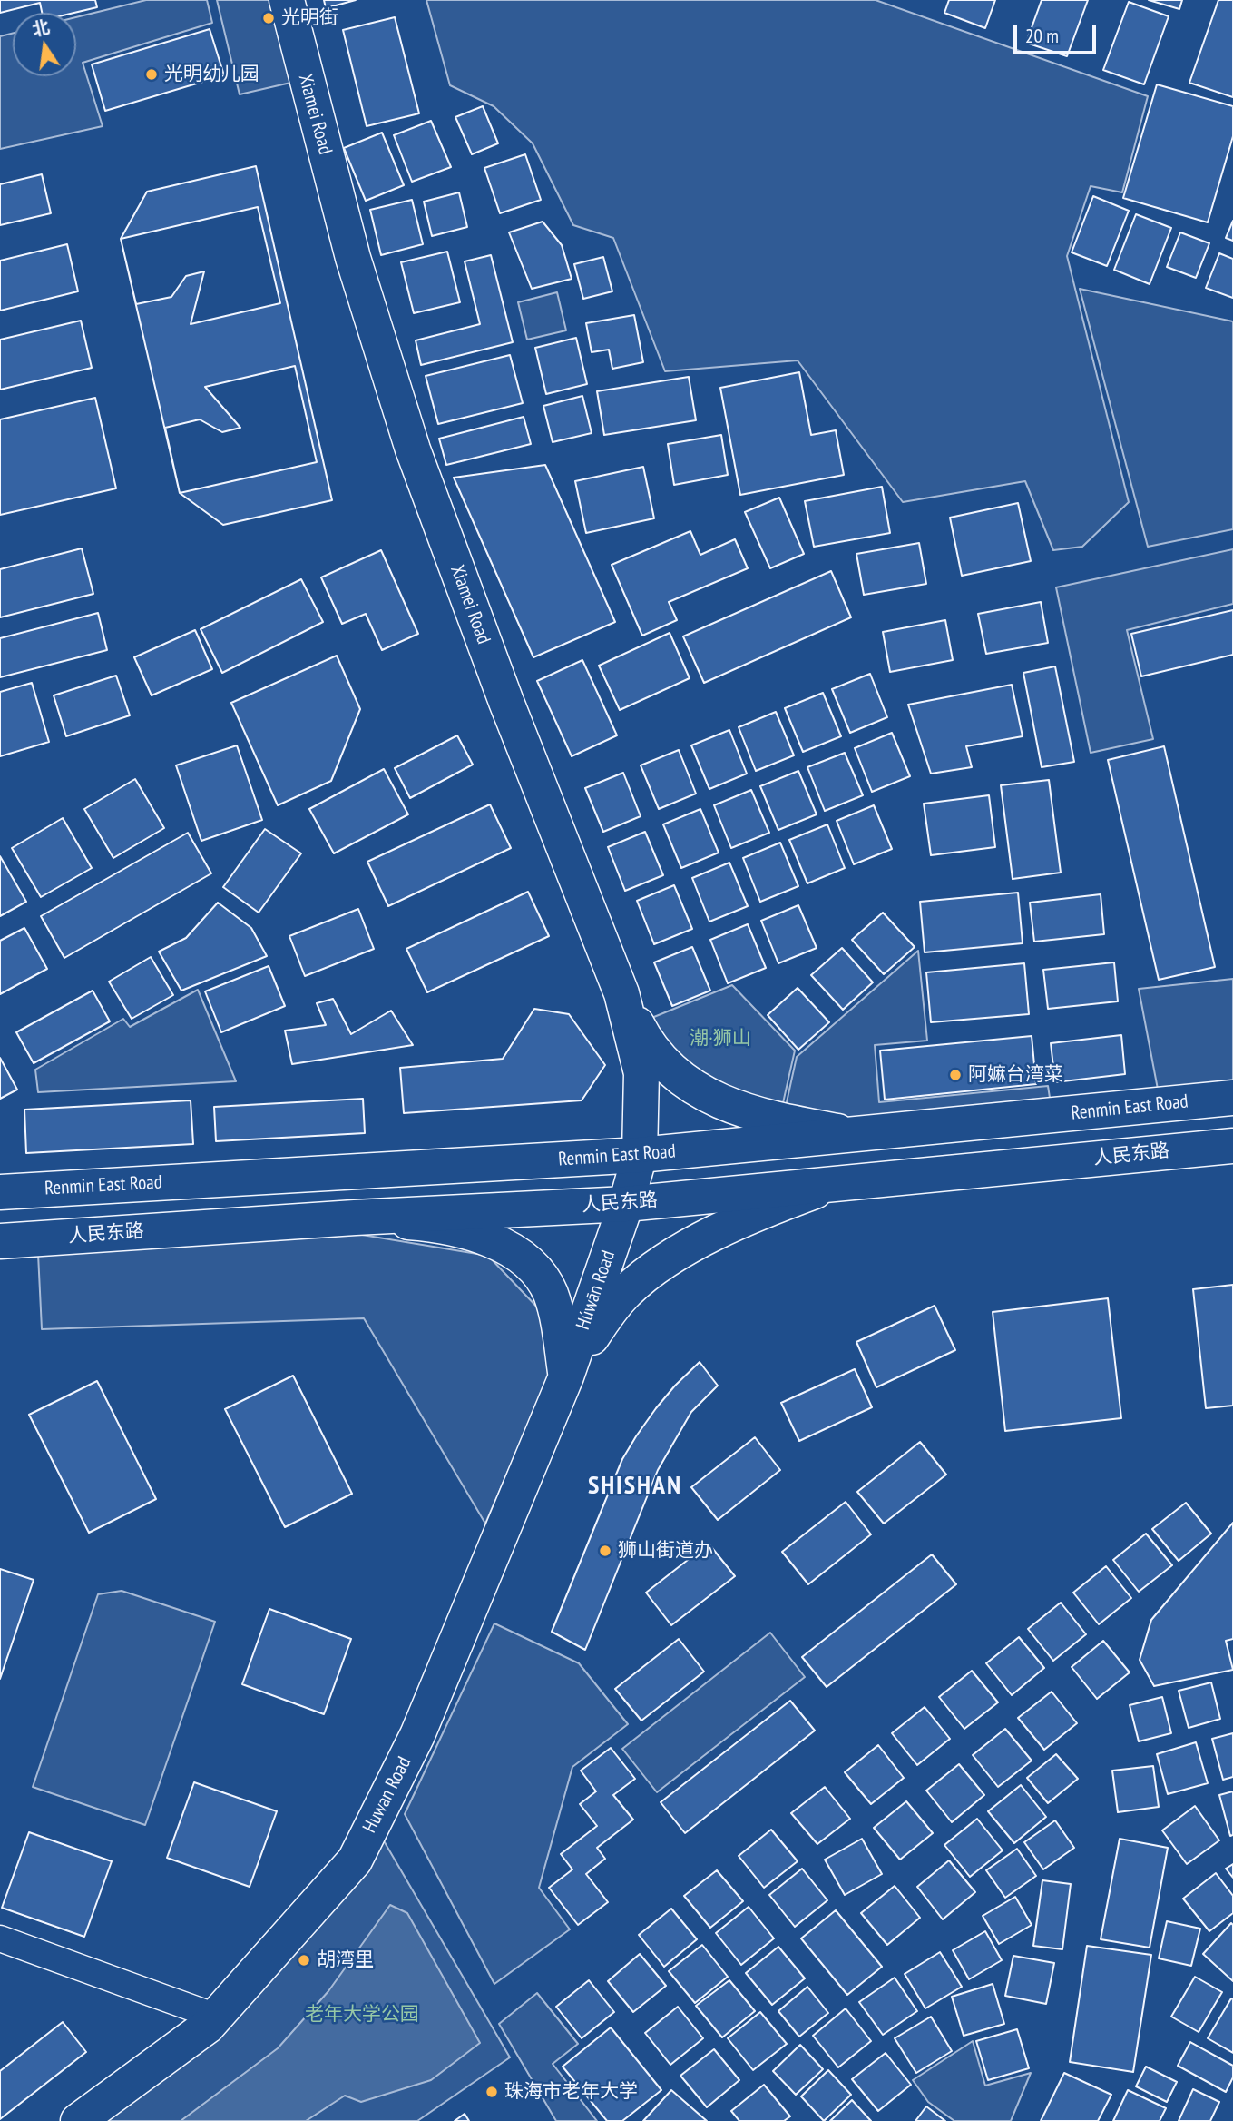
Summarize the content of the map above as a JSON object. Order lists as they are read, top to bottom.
{
  "streets": {
    "street": [
      "Xiamei Road",
      "Renmin East Road",
      "人民东路",
      "Húwān Road",
      "Huwan Road"
    ]
  },
  "crossings": [
    ["Xiamei Road", "Renmin East Road"],
    ["Xiamei Road", "人民东路"],
    ["Xiamei Road", "Húwān Road"],
    ["人民东路", "Húwān Road"],
    ["Húwān Road", "Huwan Road"]
  ],
  "districts": ["SHISHAN"],
  "parks": ["潮·狮山", "老年大学公园"],
  "places": [
    "光明街",
    "光明幼儿园",
    "阿嫲台湾菜",
    "狮山街道办",
    "胡湾里",
    "珠海市老年大学"
  ],
  "scale_bar": "20 m",
  "north": "top"
}
